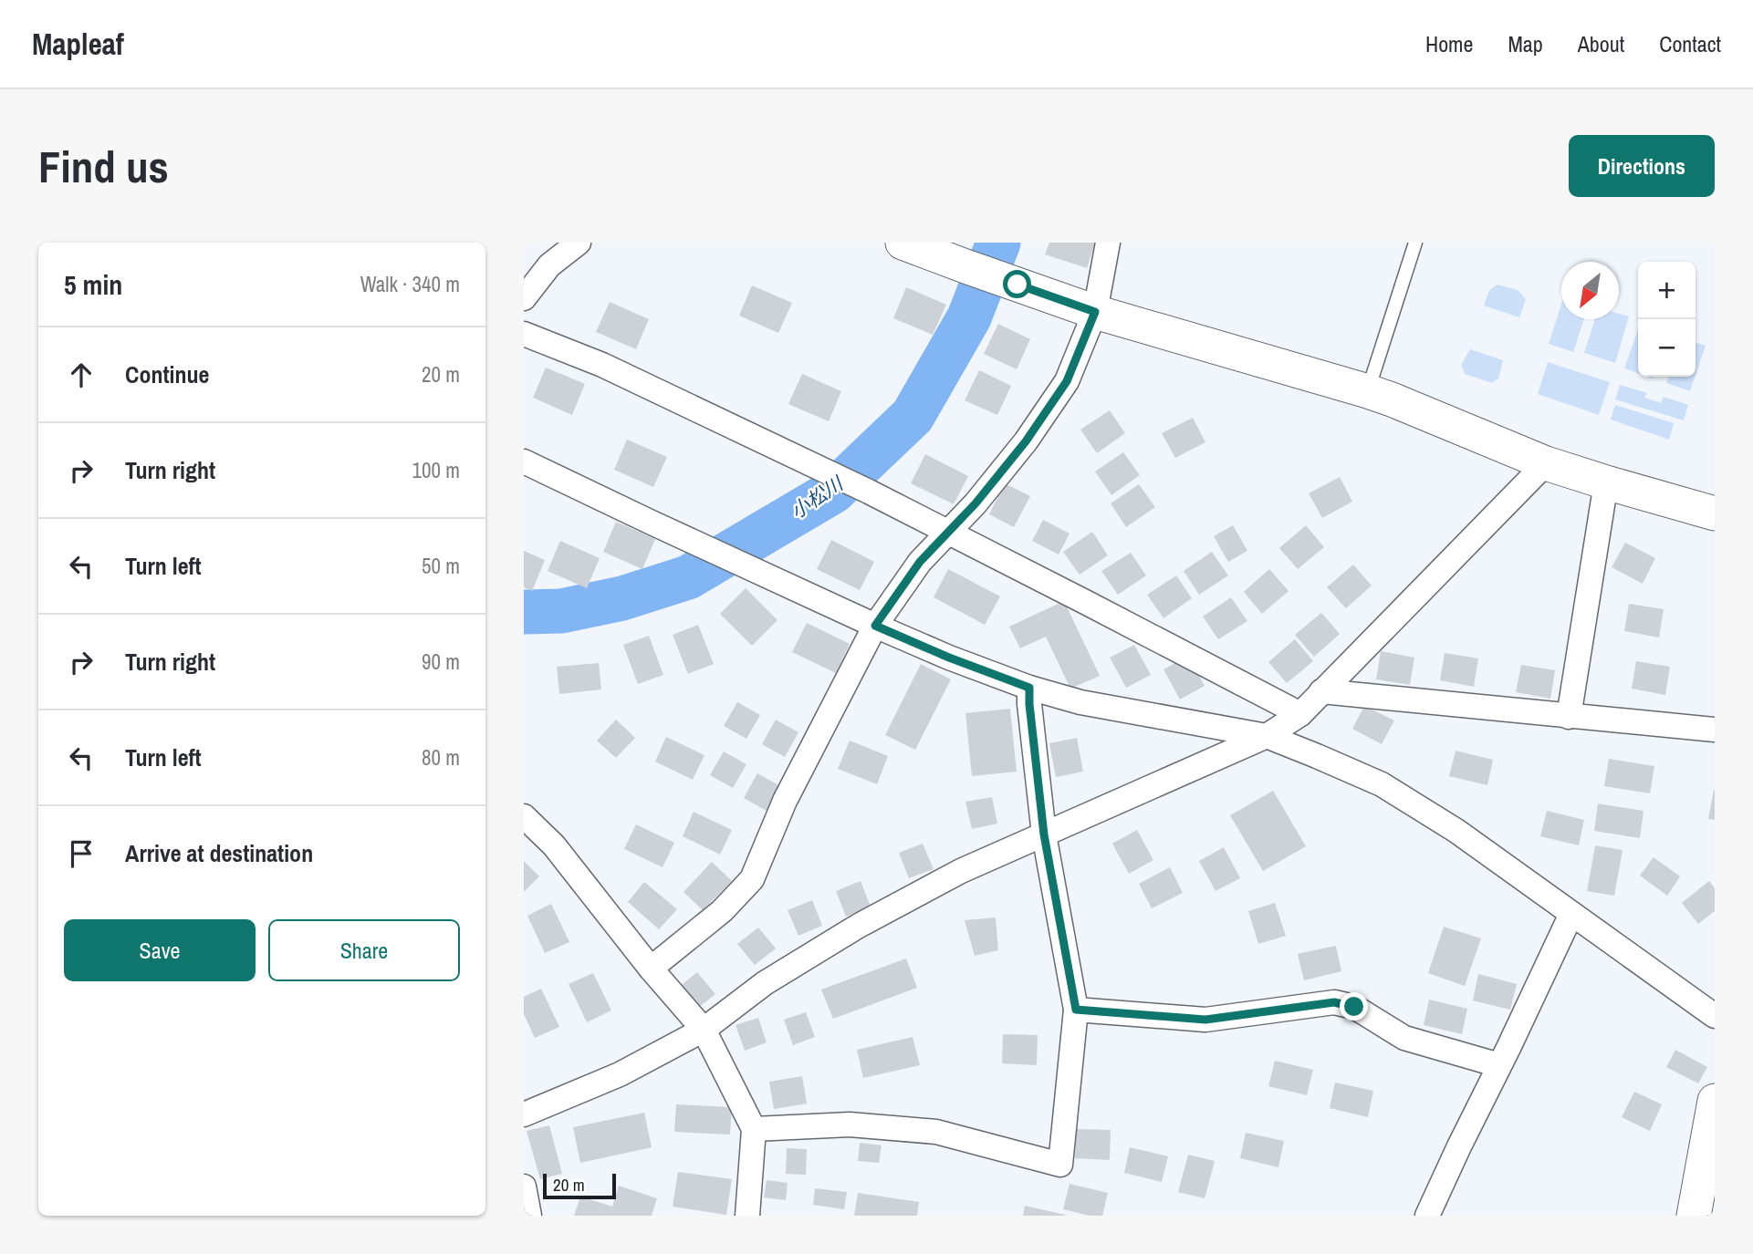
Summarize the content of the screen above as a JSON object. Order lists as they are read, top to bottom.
{
  "water": ["小松川"],
  "scale_bar": "20 m",
  "north": "bottom left",
  "page": {
    "header": "Mapleaf",
    "nav": [
      "Home",
      "Map",
      "About",
      "Contact"
    ],
    "buttons": [
      "Directions",
      ["Save", "Share"]
    ],
    "title": "Find us",
    "heading": ["5 min", "Walk · 340 m"],
    "map_buttons": ["+", "−"],
    "list": [
      ["Continue", "20 m"],
      ["Turn right", "100 m"],
      ["Turn left", "50 m"],
      ["Turn right", "90 m"],
      ["Turn left", "80 m"],
      "Arrive at destination"
    ],
    "scale": "20 m"
  }
}
